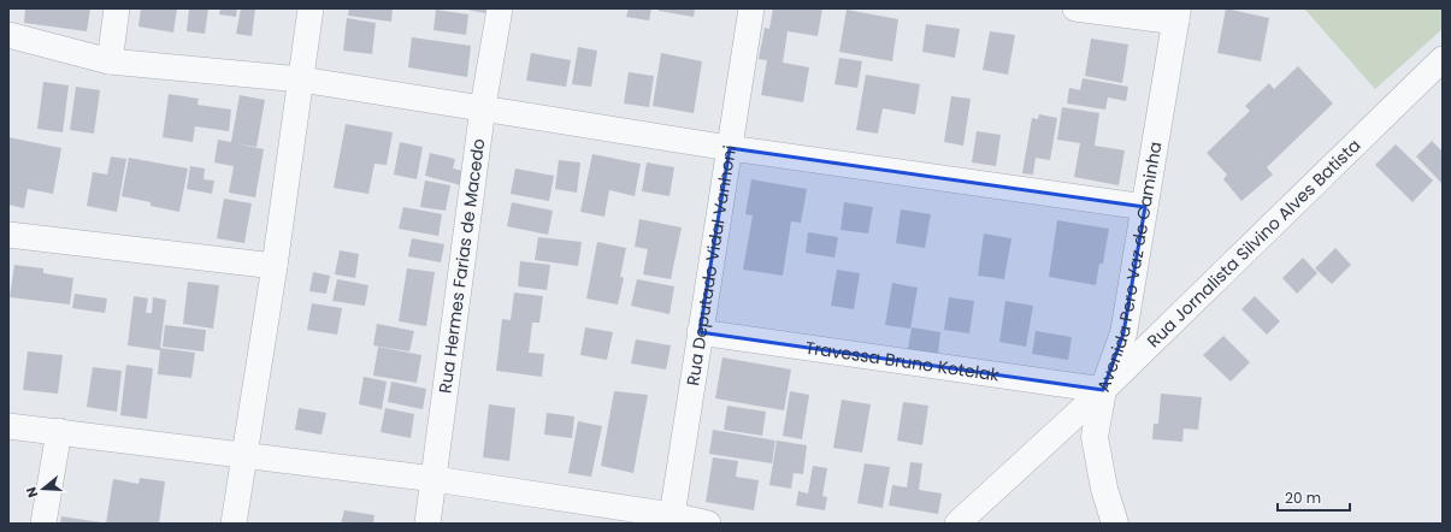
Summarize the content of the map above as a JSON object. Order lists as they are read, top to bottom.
{
  "streets": {
    "street": [
      "Rua Jornalista Silvino Alves Batista",
      "Rua Hermes Farias de Macedo",
      "Rua Deputado Vidal Vanhoni",
      "Avenida Pero Vaz de Caminha",
      "Travessa Bruno Kotelak"
    ]
  },
  "crossings": [
    ["Rua Jornalista Silvino Alves Batista", "Avenida Pero Vaz de Caminha"],
    ["Rua Jornalista Silvino Alves Batista", "Travessa Bruno Kotelak"],
    ["Rua Deputado Vidal Vanhoni", "Travessa Bruno Kotelak"],
    ["Avenida Pero Vaz de Caminha", "Travessa Bruno Kotelak"]
  ],
  "scale_bar": "20 m",
  "north": "left"
}
